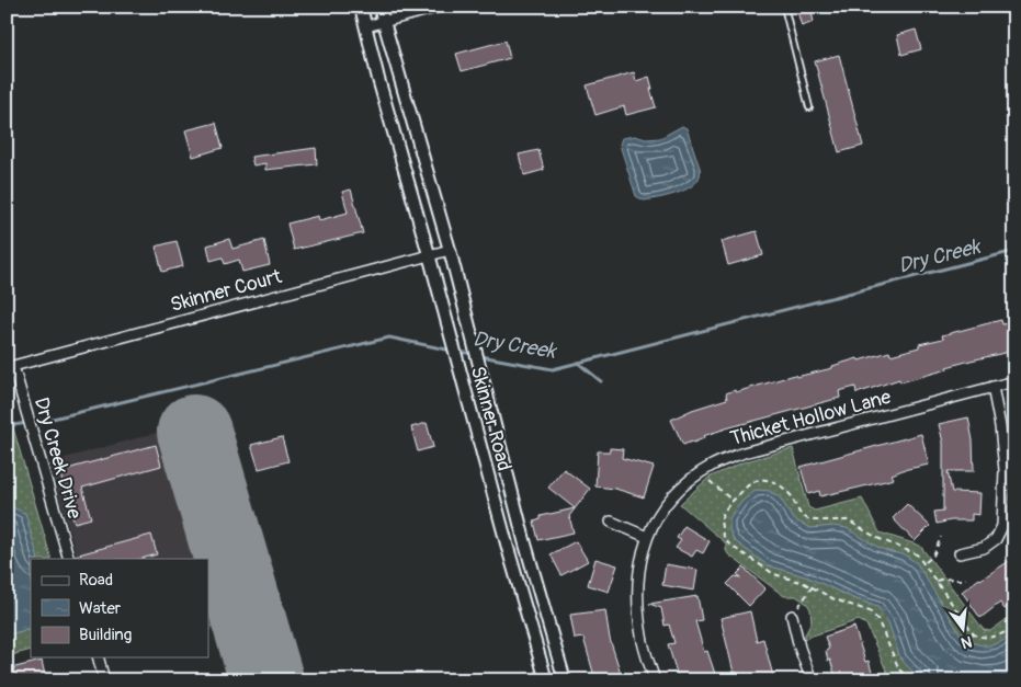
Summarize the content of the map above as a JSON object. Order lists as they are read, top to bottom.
{
  "streets": {
    "street": [
      "Skinner Court",
      "Thicket Hollow Lane",
      "Skinner Road",
      "Dry Creek Drive"
    ]
  },
  "crossings": [
    ["Skinner Court", "Skinner Road"],
    ["Skinner Court", "Dry Creek Drive"]
  ],
  "water": ["Dry Creek"],
  "legend": ["Road", "Water", "Building"],
  "north": "bottom"
}
